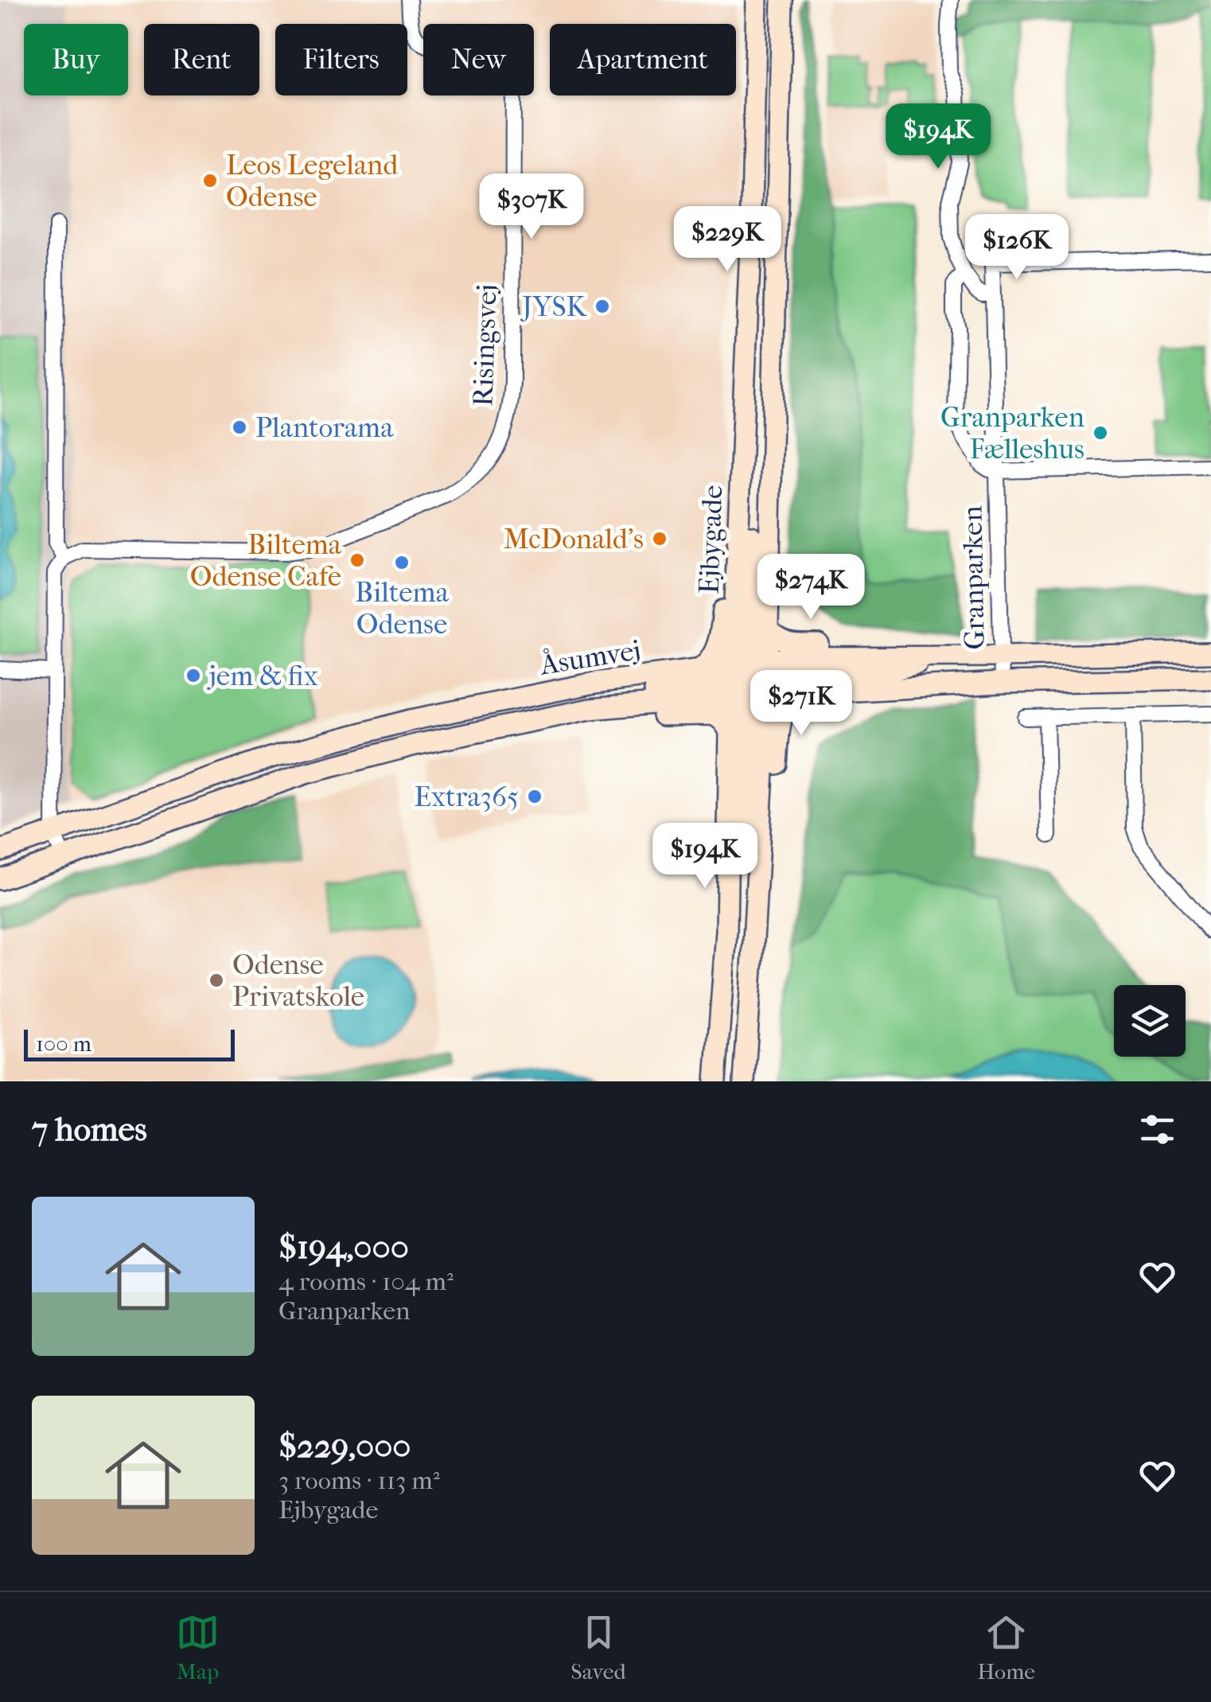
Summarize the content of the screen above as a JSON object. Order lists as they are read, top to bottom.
{
  "streets": {
    "street": [
      "Risingsvej",
      "Ejbygade",
      "Granparken",
      "Åsumvej"
    ]
  },
  "crossings": [
    ["Ejbygade", "Åsumvej"],
    ["Granparken", "Åsumvej"]
  ],
  "places": [
    "Leos Legeland Odense",
    "JYSK",
    "Plantorama",
    "Granparken Fælleshus",
    "McDonald's",
    "Biltema Odense Cafe",
    "Biltema Odense",
    "jem & fix",
    "Extra365",
    "Odense Privatskole"
  ],
  "scale_bar": "100 m",
  "page": {
    "chip": [
      "Buy",
      "Rent",
      "Filters",
      "New",
      "Apartment"
    ],
    "price": [
      "$194K",
      "$307K",
      "$229K",
      "$126K",
      "$274K",
      "$271K",
      "$194K"
    ],
    "scale": "100 m",
    "heading": "7 homes",
    "list": [
      {
        "name": "$194,000",
        "note": "4 rooms · 104 m² · Granparken"
      },
      {
        "name": "$229,000",
        "note": "3 rooms · 113 m² · Ejbygade"
      }
    ],
    "tabs": ["Map", "Saved", "Home"]
  }
}
